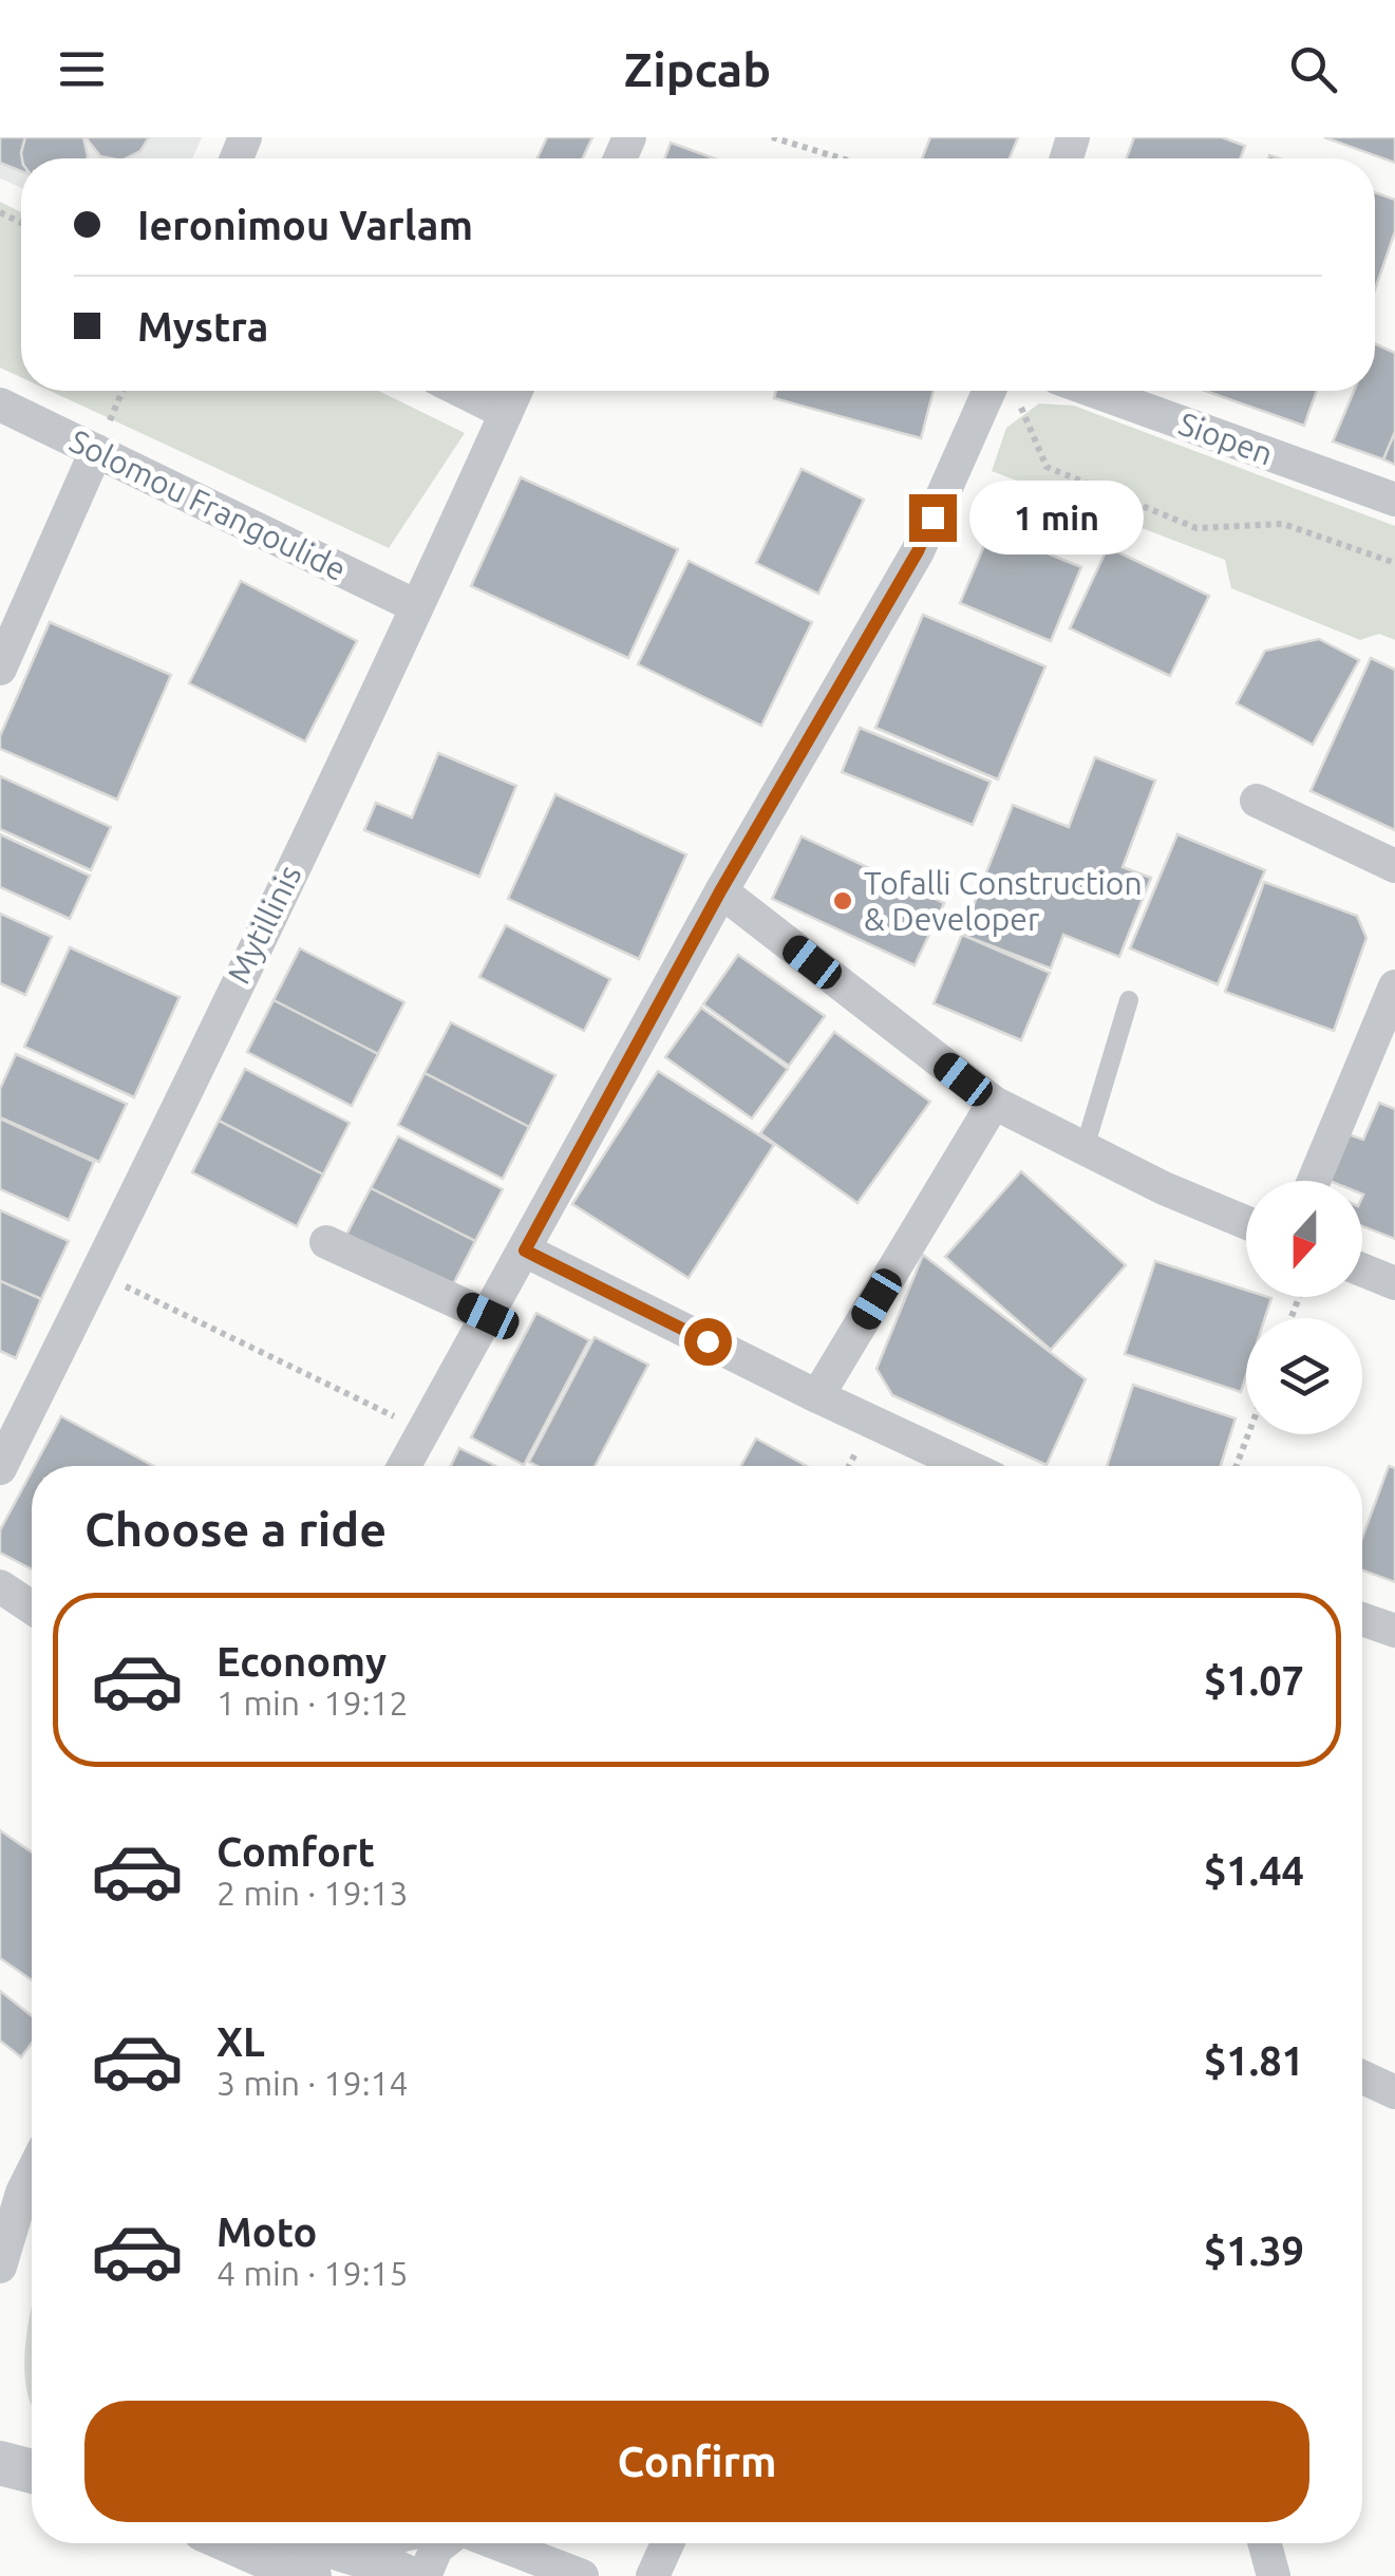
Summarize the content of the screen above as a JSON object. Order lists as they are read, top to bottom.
{
  "streets": {
    "street": ["Siopen", "Solomou Frangoulide", "Mytillinis"]
  },
  "crossings": [
    ["Solomou Frangoulide", "Mytillinis"]
  ],
  "places": ["Tofalli Construction & Developer"],
  "north": "bottom",
  "page": {
    "header": "Zipcab",
    "banner": ["Ieronimou Varlam", "Mystra"],
    "bubble": "1 min",
    "heading": "Choose a ride",
    "list": [
      {
        "name": "Economy",
        "note": "1 min · 19:12",
        "value": "$1.07"
      },
      {
        "name": "Comfort",
        "note": "2 min · 19:13",
        "value": "$1.44"
      },
      {
        "name": "XL",
        "note": "3 min · 19:14",
        "value": "$1.81"
      },
      {
        "name": "Moto",
        "note": "4 min · 19:15",
        "value": "$1.39"
      }
    ],
    "buttons": "Confirm"
  }
}
